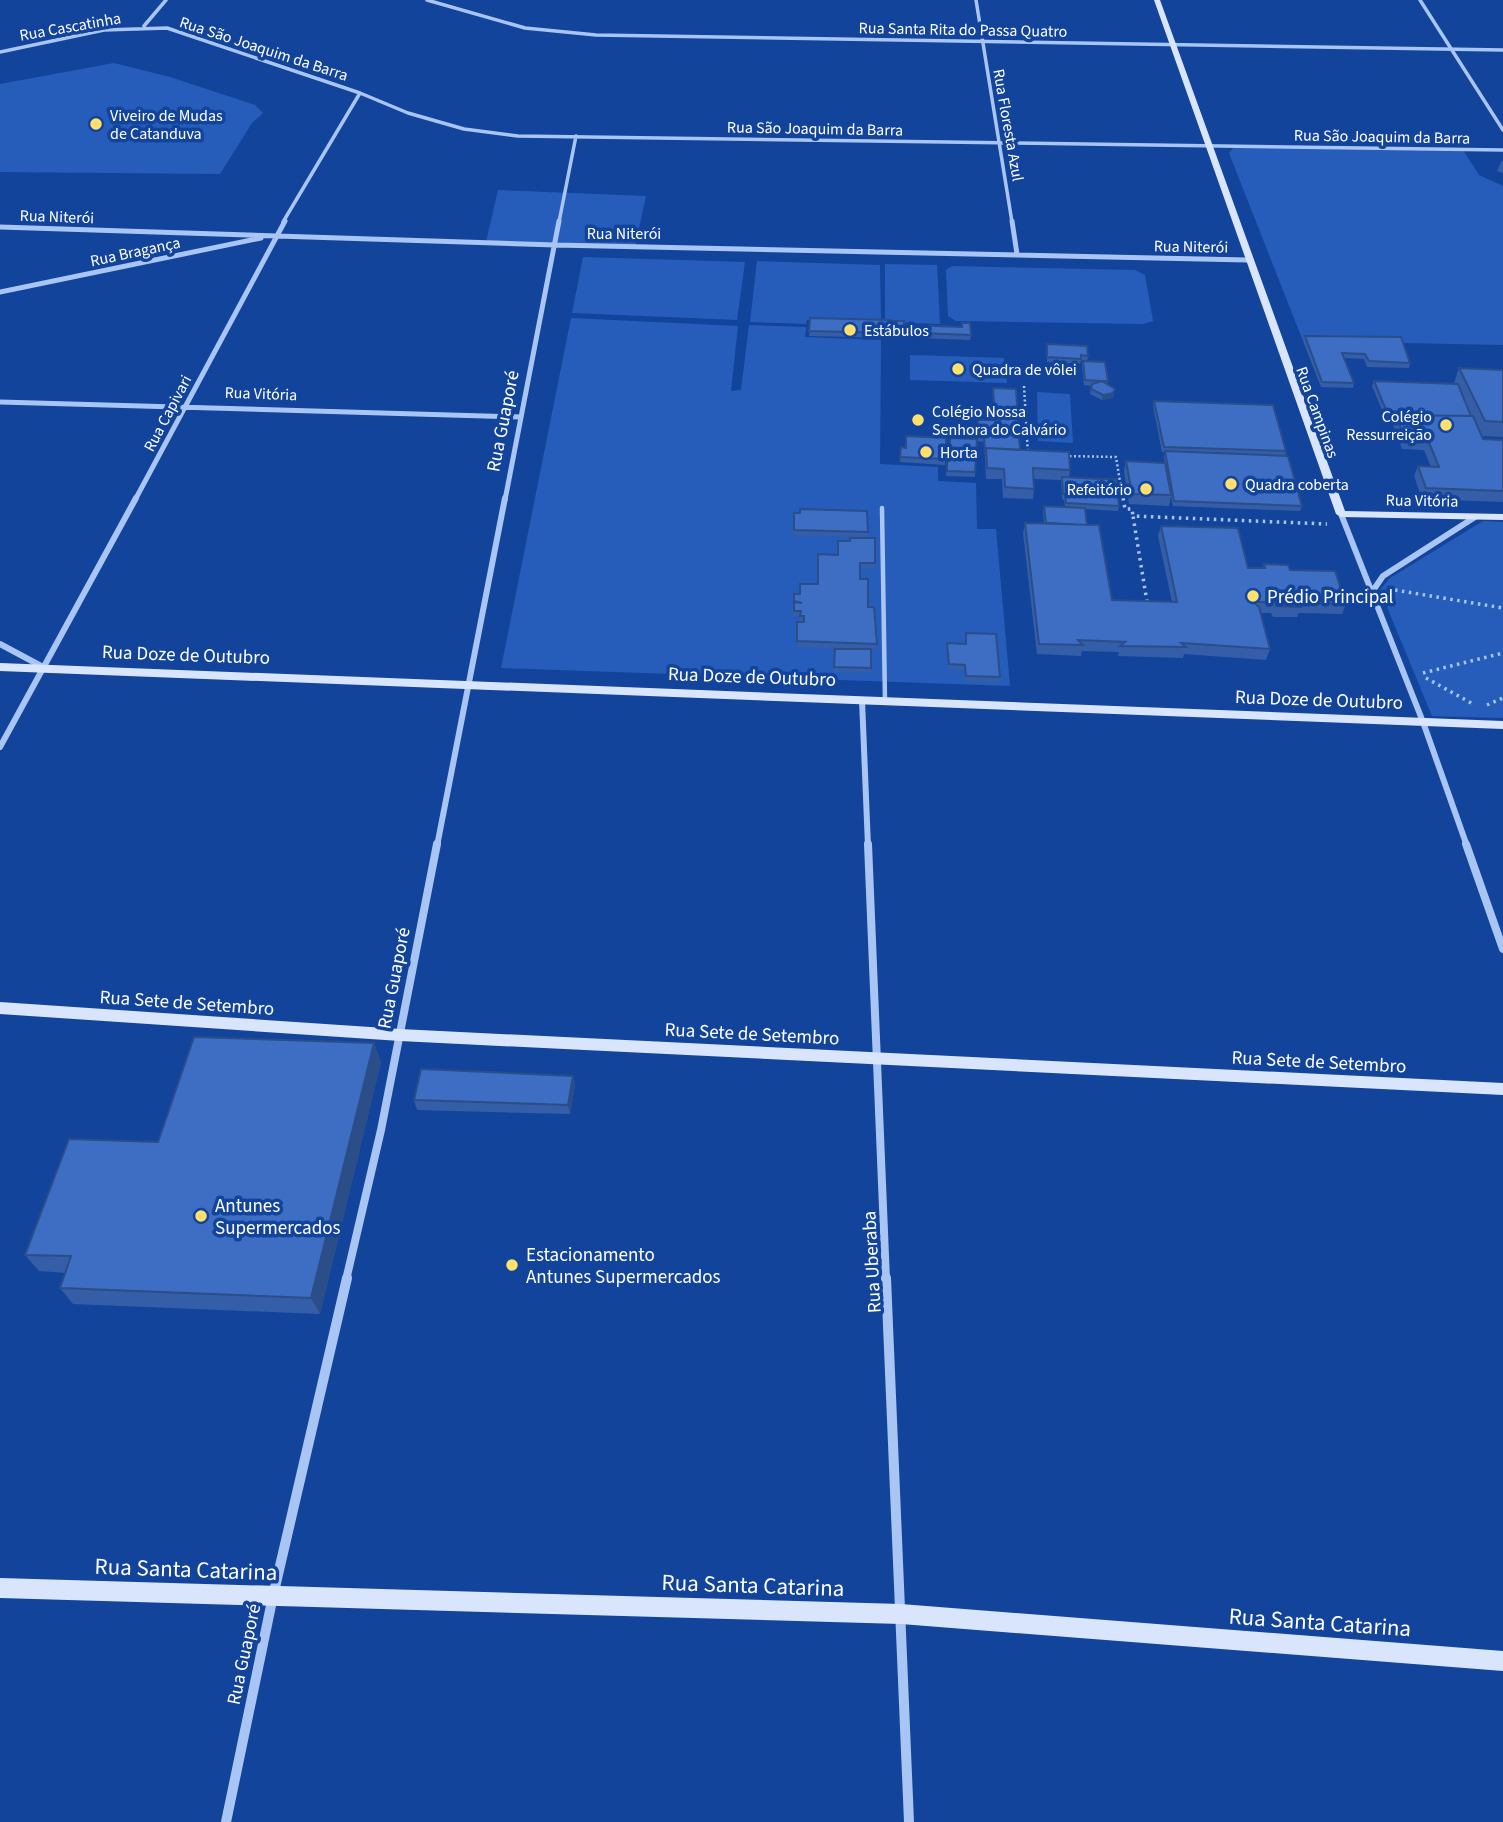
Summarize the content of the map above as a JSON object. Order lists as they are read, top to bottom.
{
  "streets": {
    "main road": [
      "Rua Vitória",
      "Rua Campinas",
      "Rua Doze de Outubro",
      "Rua Sete de Setembro",
      "Rua Santa Catarina"
    ],
    "street": [
      "Rua Cascatinha",
      "Rua Santa Rita do Passa Quatro",
      "Rua São Joaquim da Barra",
      "Rua Floresta Azul",
      "Rua Niterói",
      "Rua Bragança",
      "Rua Capivari",
      "Rua Guaporé",
      "Rua Uberaba"
    ]
  },
  "crossings": [
    ["Rua Cascatinha", "Rua São Joaquim da Barra"],
    ["Rua Santa Rita do Passa Quatro", "Rua Floresta Azul"],
    ["Rua Santa Rita do Passa Quatro", "Rua Campinas"],
    ["Rua São Joaquim da Barra", "Rua Floresta Azul"],
    ["Rua São Joaquim da Barra", "Rua Campinas"],
    ["Rua São Joaquim da Barra", "Rua Capivari"],
    ["Rua São Joaquim da Barra", "Rua Guaporé"],
    ["Rua Floresta Azul", "Rua Niterói"],
    ["Rua Niterói", "Rua Bragança"],
    ["Rua Niterói", "Rua Campinas"],
    ["Rua Niterói", "Rua Capivari"],
    ["Rua Niterói", "Rua Guaporé"],
    ["Rua Bragança", "Rua Capivari"],
    ["Rua Vitória", "Rua Campinas"],
    ["Rua Vitória", "Rua Capivari"],
    ["Rua Vitória", "Rua Guaporé"],
    ["Rua Campinas", "Rua Doze de Outubro"],
    ["Rua Capivari", "Rua Doze de Outubro"],
    ["Rua Guaporé", "Rua Doze de Outubro"],
    ["Rua Guaporé", "Rua Sete de Setembro"],
    ["Rua Guaporé", "Rua Santa Catarina"],
    ["Rua Doze de Outubro", "Rua Uberaba"],
    ["Rua Sete de Setembro", "Rua Uberaba"],
    ["Rua Uberaba", "Rua Santa Catarina"]
  ],
  "places": [
    "Viveiro de Mudas de Catanduva",
    "Estábulos",
    "Quadra de vôlei",
    "Colégio Nossa Senhora do Calvário",
    "Colégio Ressurreição",
    "Horta",
    "Quadra coberta",
    "Refeitório",
    "Prédio Principal",
    "Antunes Supermercados",
    "Estacionamento Antunes Supermercados"
  ]
}
